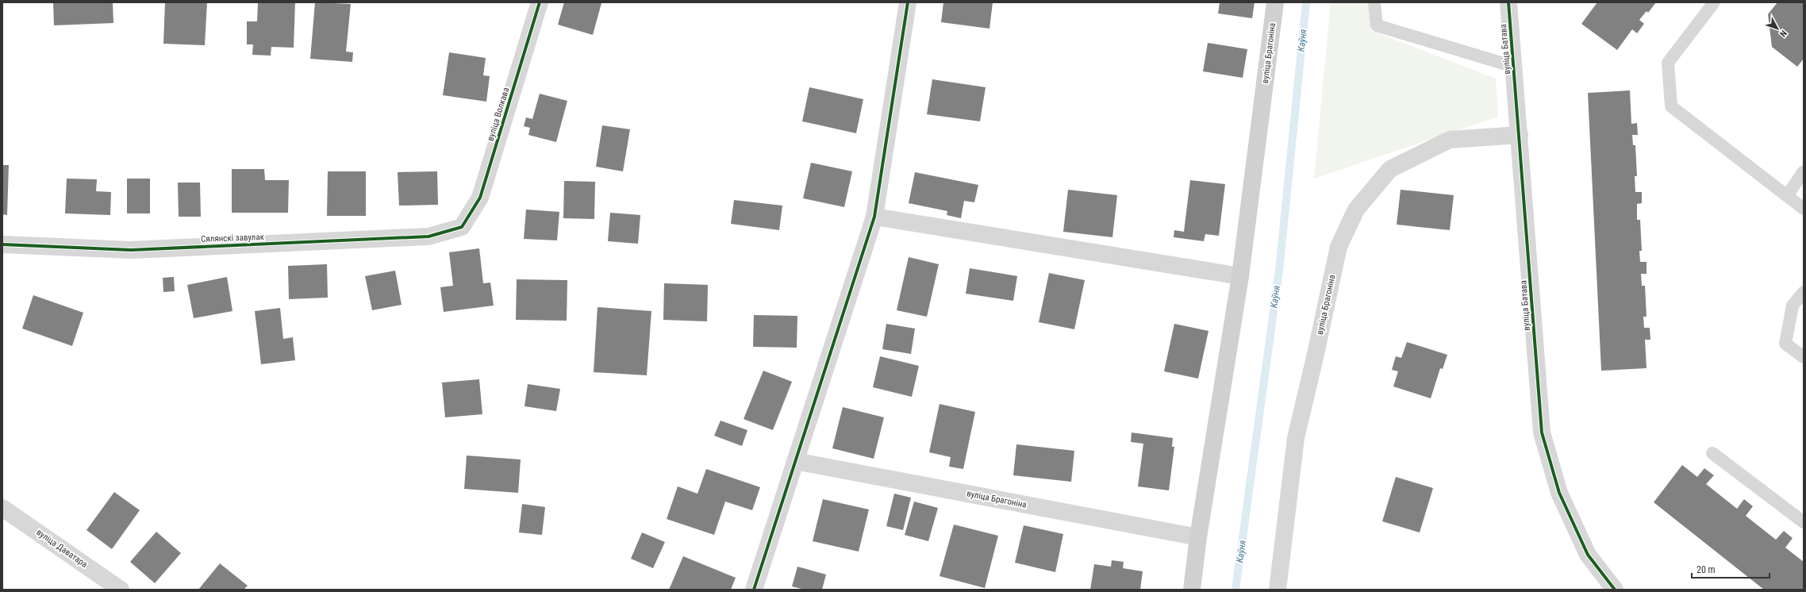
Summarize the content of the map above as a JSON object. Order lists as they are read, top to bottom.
{
  "streets": {
    "street": [
      "вуліца Батава",
      "вуліца Брагоніна",
      "вуліца Волкава",
      "Сялянскі завулак",
      "вуліца Даватара"
    ]
  },
  "crossings": [
    ["вуліца Батава", "вуліца Брагоніна"],
    ["вуліца Волкава", "Сялянскі завулак"]
  ],
  "water": ["Каўня"],
  "scale_bar": "20 m",
  "north": "bottom right"
}
